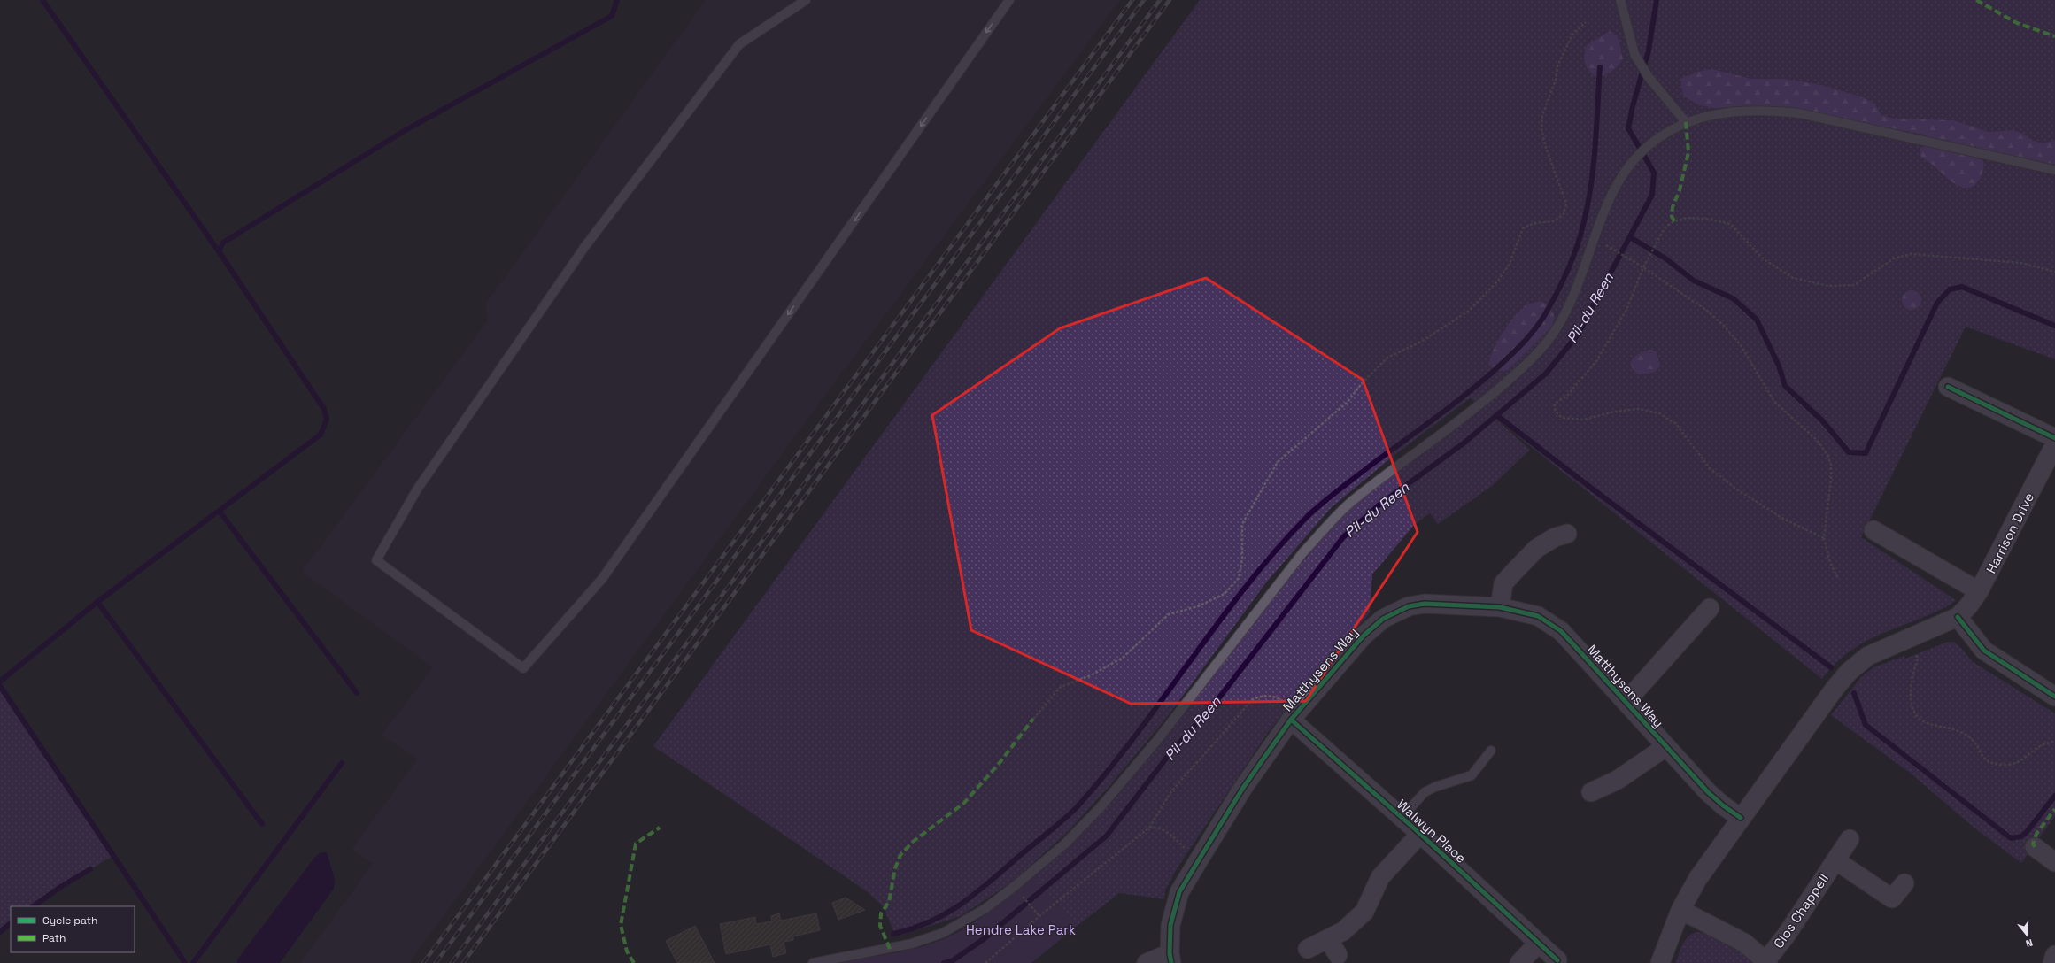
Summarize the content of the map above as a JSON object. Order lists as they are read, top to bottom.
{
  "streets": {
    "street": [
      "Harrison Drive",
      "Matthysens Way",
      "Walwyn Place",
      "Clos Chappell"
    ]
  },
  "crossings": [
    ["Matthysens Way", "Walwyn Place"]
  ],
  "water": ["Pil-du Reen"],
  "parks": ["Hendre Lake Park"],
  "legend": ["Cycle path", "Path"],
  "north": "bottom"
}
